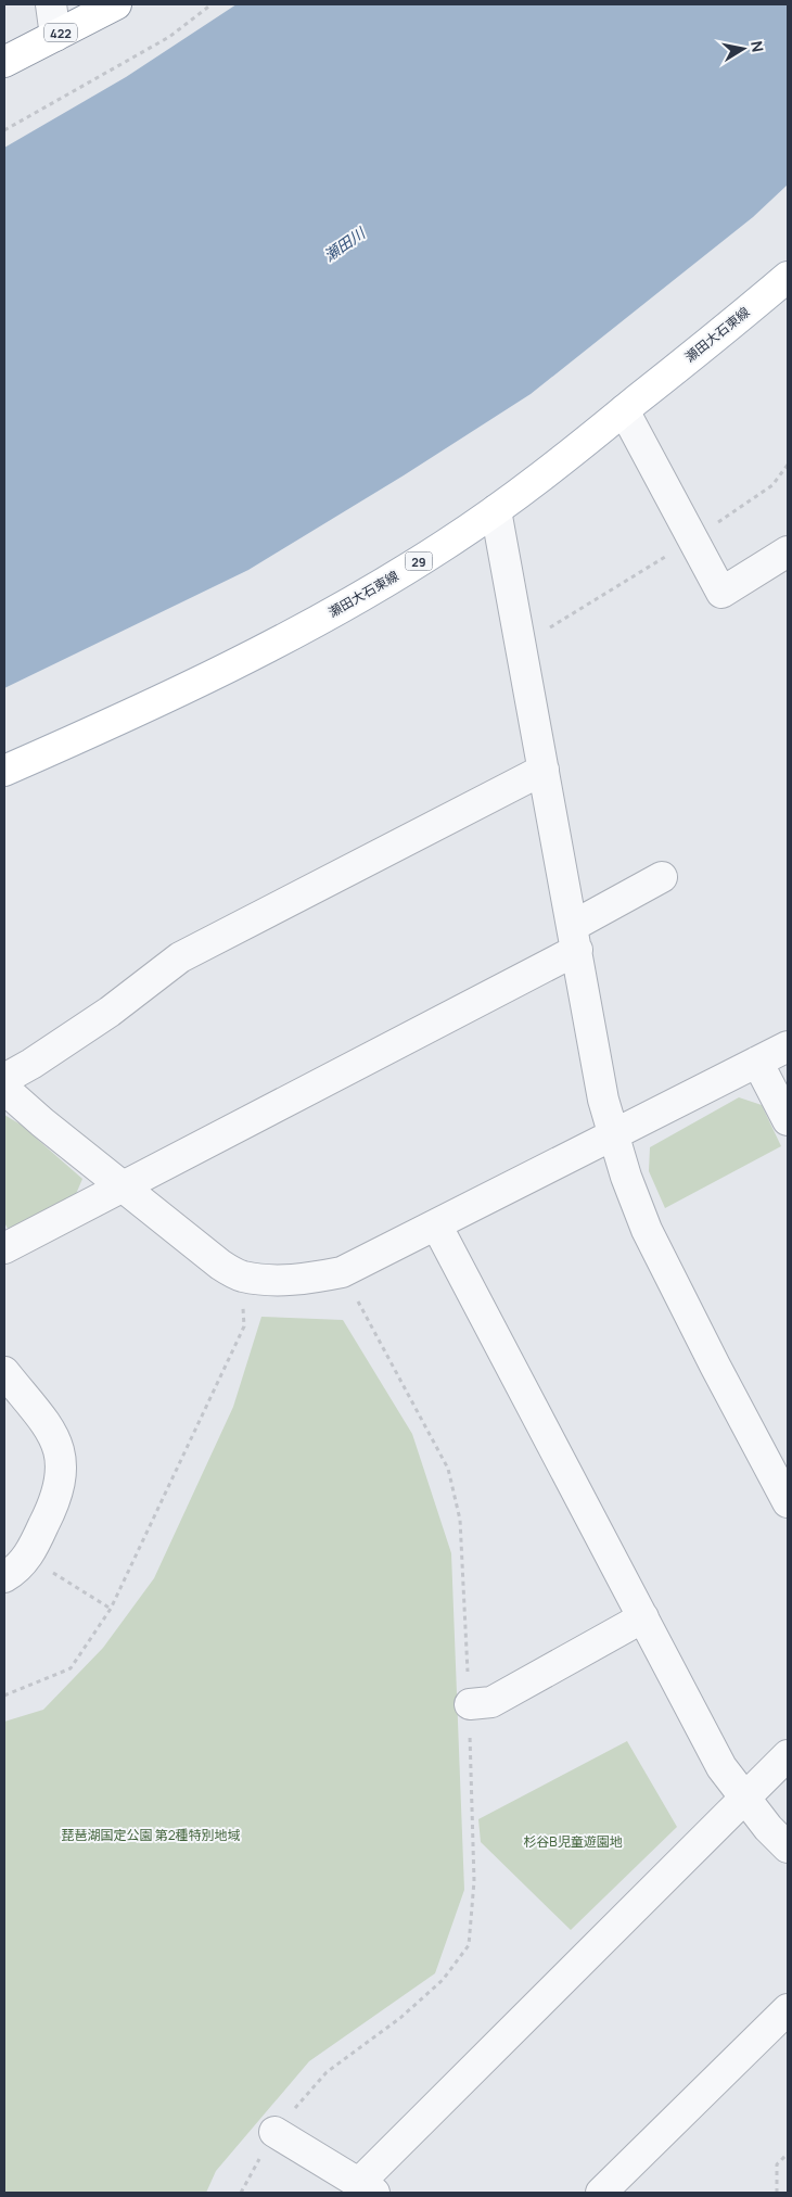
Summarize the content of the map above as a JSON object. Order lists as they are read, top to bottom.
{
  "streets": {
    "main road": ["422", "瀬田大石東線", "29"]
  },
  "water": ["瀬田川"],
  "parks": ["琵琶湖国定公園 第2種特別地域", "杉谷B児童遊園地"],
  "north": "right"
}
